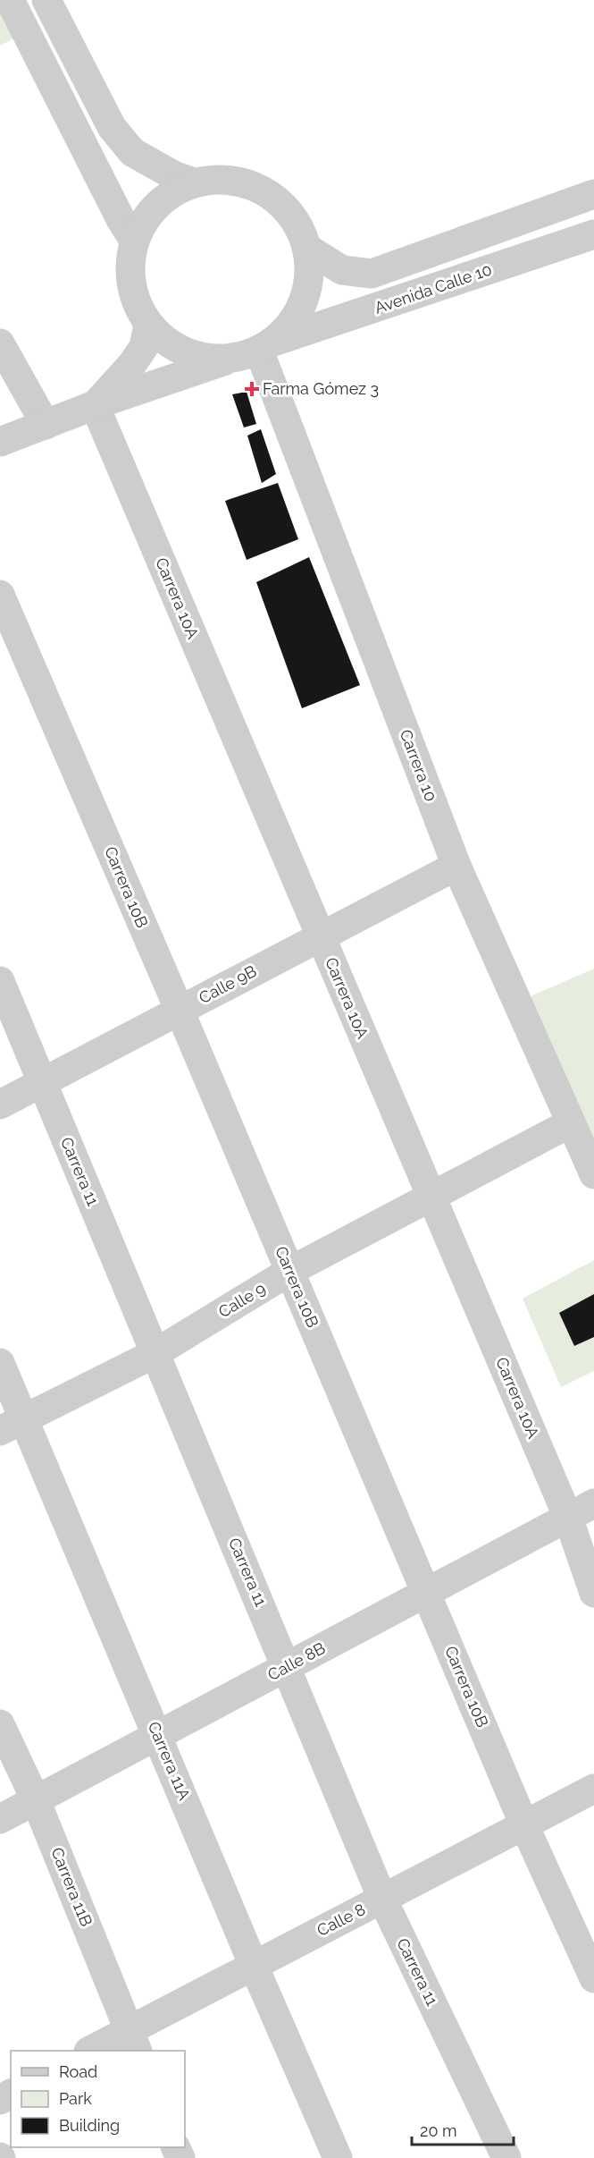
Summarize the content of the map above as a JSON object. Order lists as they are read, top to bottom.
{
  "streets": {
    "street": [
      "Avenida Calle 10",
      "Carrera 10A",
      "Carrera 10",
      "Carrera 10B",
      "Calle 9B",
      "Carrera 11",
      "Calle 9",
      "Calle 8B",
      "Carrera 11A",
      "Carrera 11B",
      "Calle 8"
    ]
  },
  "crossings": [
    ["Avenida Calle 10", "Carrera 10"],
    ["Carrera 10A", "Calle 9B"],
    ["Carrera 10A", "Calle 9"],
    ["Carrera 10A", "Calle 8B"],
    ["Carrera 10", "Calle 9B"],
    ["Carrera 10", "Calle 9"],
    ["Carrera 10B", "Calle 9B"],
    ["Carrera 10B", "Calle 9"],
    ["Carrera 10B", "Calle 8B"],
    ["Carrera 10B", "Calle 8"],
    ["Calle 9B", "Carrera 11"],
    ["Carrera 11", "Calle 9"],
    ["Carrera 11", "Calle 8B"],
    ["Carrera 11", "Calle 8"],
    ["Calle 9", "Carrera 11A"],
    ["Calle 8B", "Carrera 11A"],
    ["Calle 8B", "Carrera 11B"],
    ["Carrera 11A", "Calle 8"],
    ["Carrera 11B", "Calle 8"]
  ],
  "places": {
    "health": ["Farma Gómez 3"]
  },
  "legend": ["Road", "Park", "Building"],
  "scale_bar": "20 m"
}
